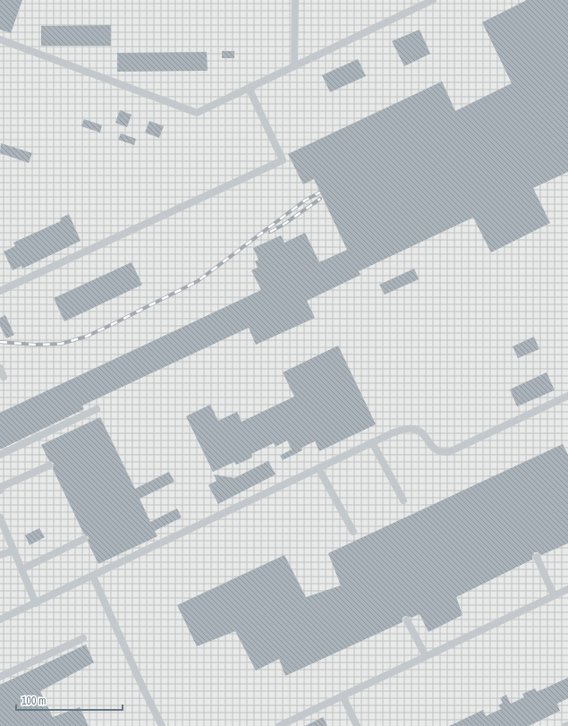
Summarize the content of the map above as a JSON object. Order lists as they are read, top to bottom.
{
  "scale_bar": "100 m"
}
